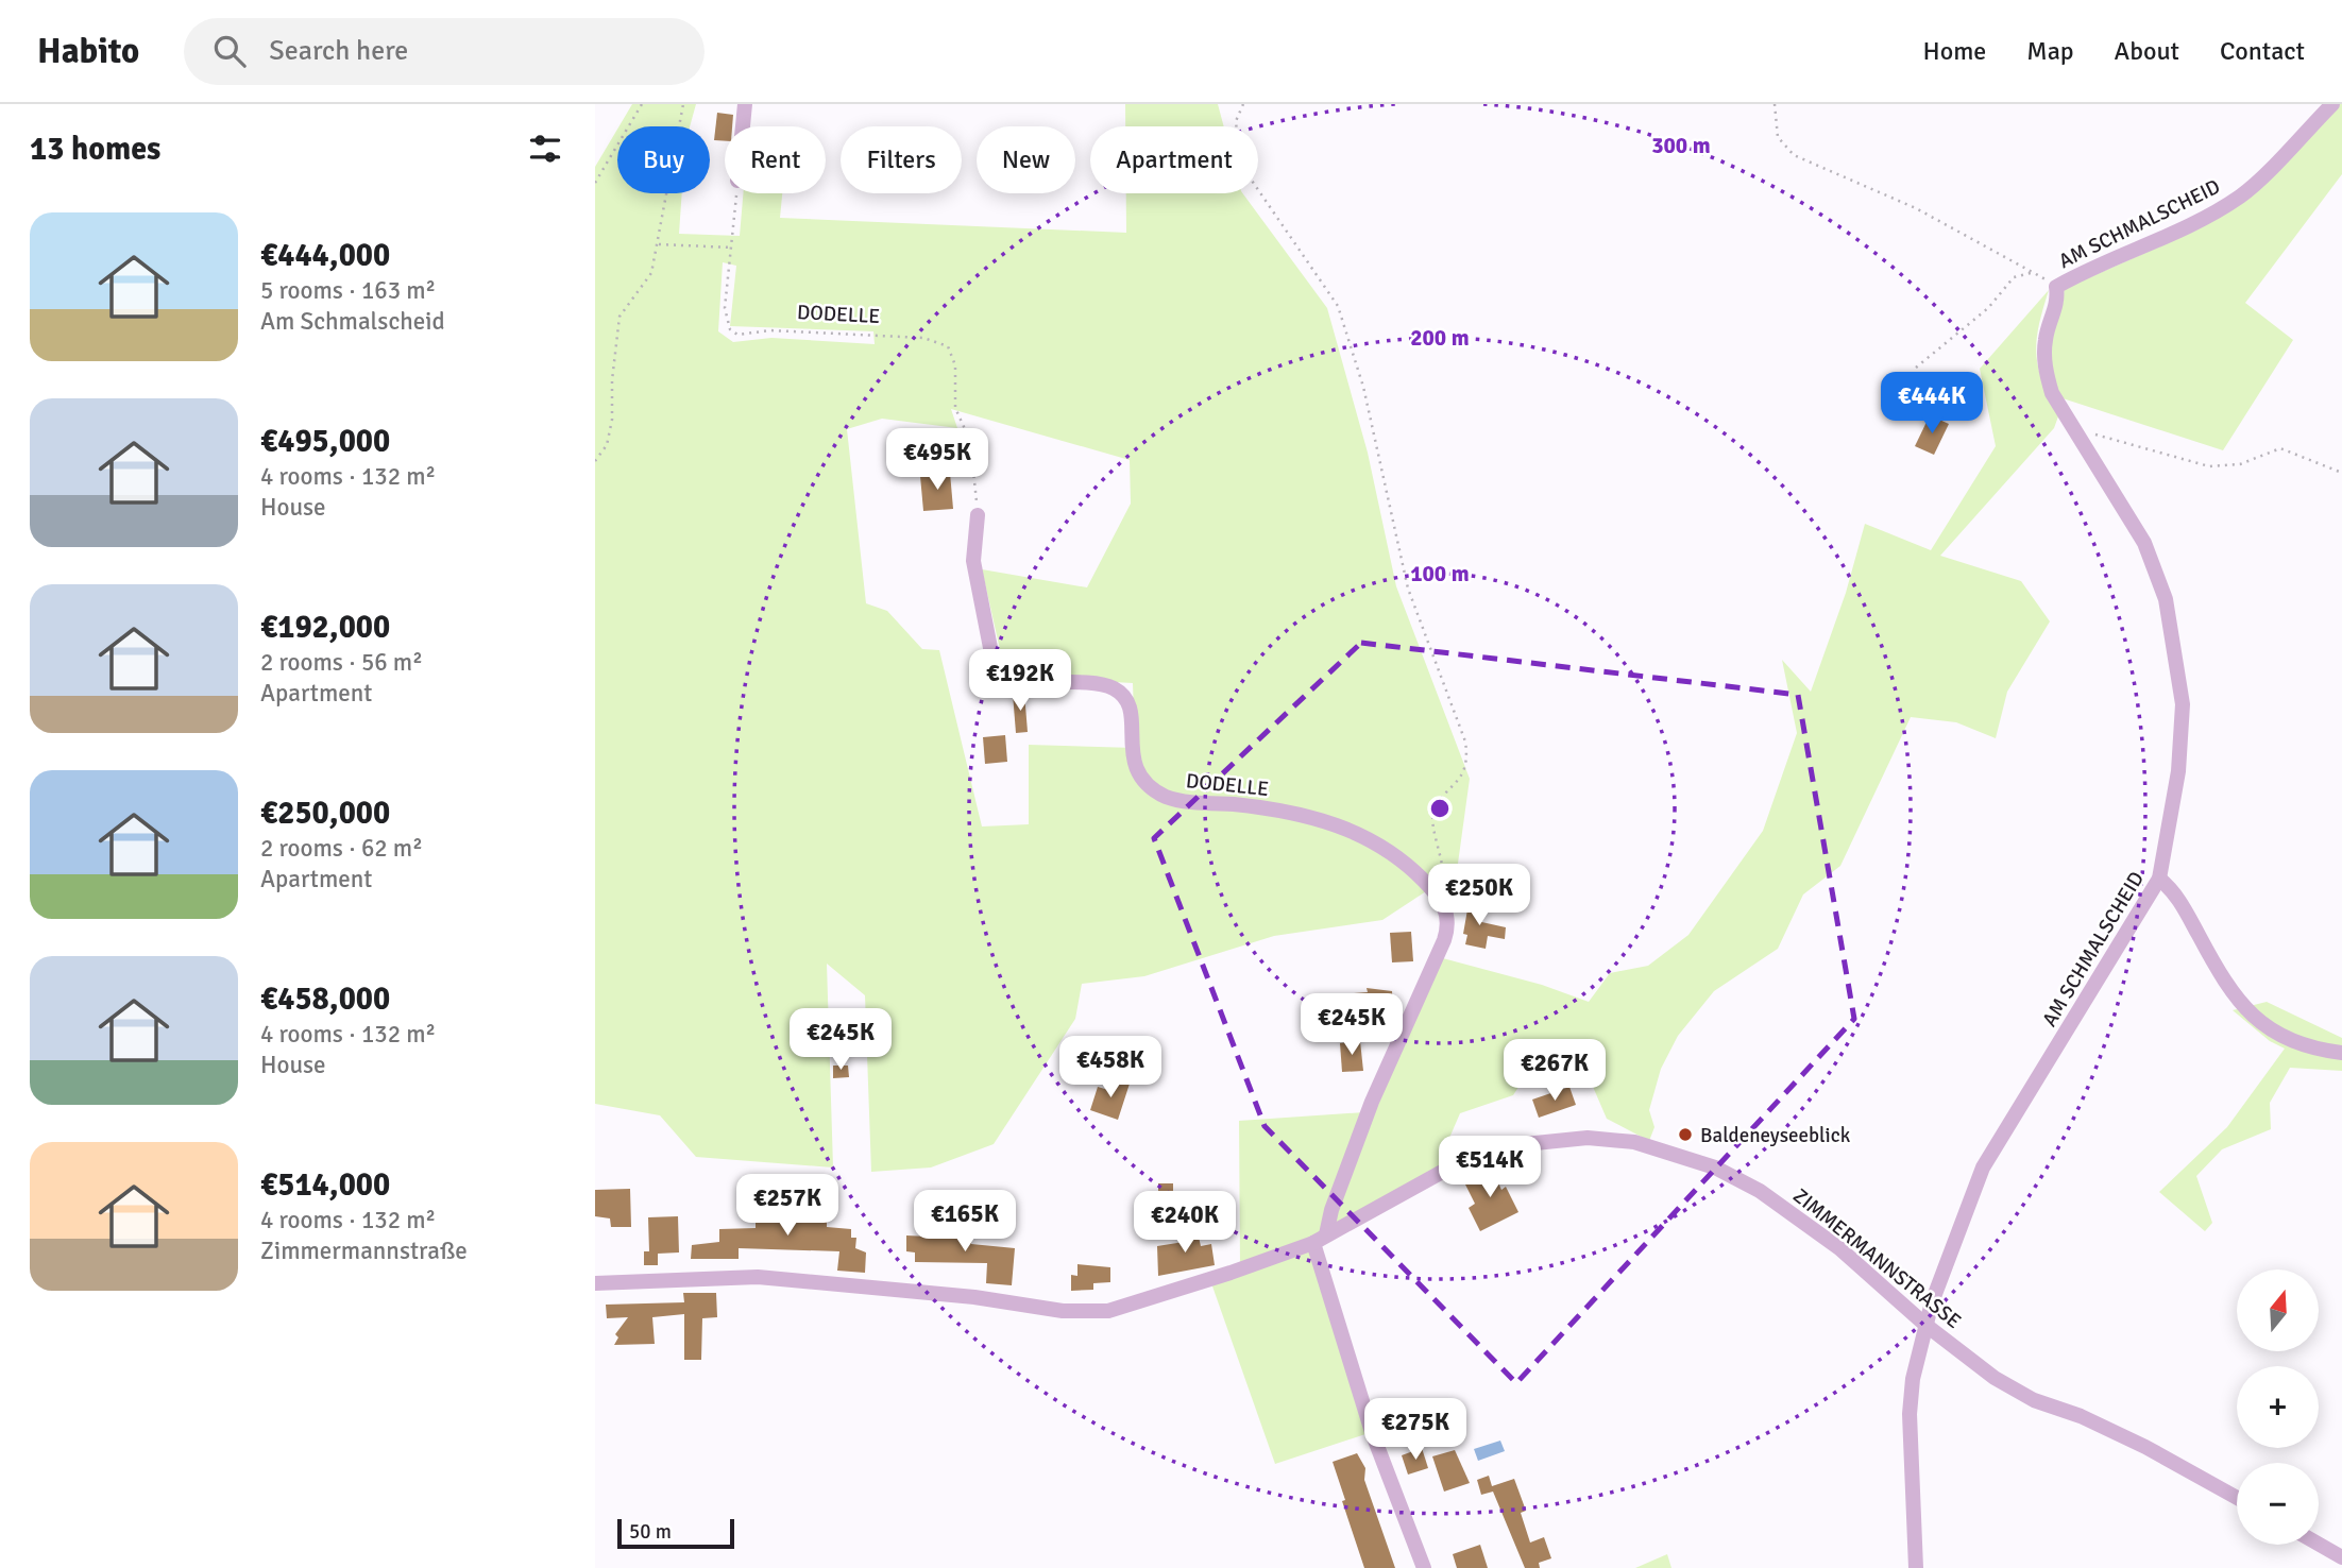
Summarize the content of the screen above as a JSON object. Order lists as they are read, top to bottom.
{
  "streets": {
    "street": ["AM SCHMALSCHEID", "DODELLE", "ZIMMERMANNSTRASSE"]
  },
  "crossings": [
    ["AM SCHMALSCHEID", "ZIMMERMANNSTRASSE"]
  ],
  "places": ["Baldeneyseeblick"],
  "scale_bar": "50 m",
  "north": "top",
  "page": {
    "header": "Habito",
    "search": "Search here",
    "nav": [
      "Home",
      "Map",
      "About",
      "Contact"
    ],
    "heading": "13 homes",
    "chip": [
      "Buy",
      "Rent",
      "Filters",
      "New",
      "Apartment"
    ],
    "list": [
      {
        "name": "€444,000",
        "note": "5 rooms · 163 m² · Am Schmalscheid"
      },
      {
        "name": "€495,000",
        "note": "4 rooms · 132 m² · House"
      },
      {
        "name": "€192,000",
        "note": "2 rooms · 56 m² · Apartment"
      },
      {
        "name": "€250,000",
        "note": "2 rooms · 62 m² · Apartment"
      },
      {
        "name": "€458,000",
        "note": "4 rooms · 132 m² · House"
      },
      {
        "name": "€514,000",
        "note": "4 rooms · 132 m² · Zimmermannstraße"
      }
    ],
    "price": [
      "€444K",
      "€495K",
      "€192K",
      "€250K",
      "€245K",
      "€245K",
      "€458K",
      "€267K",
      "€514K",
      "€257K",
      "€165K",
      "€240K",
      "€275K"
    ],
    "map_buttons": ["+", "−"],
    "scale": "50 m"
  },
  "rings": ["300 m", "200 m", "100 m"]
}
